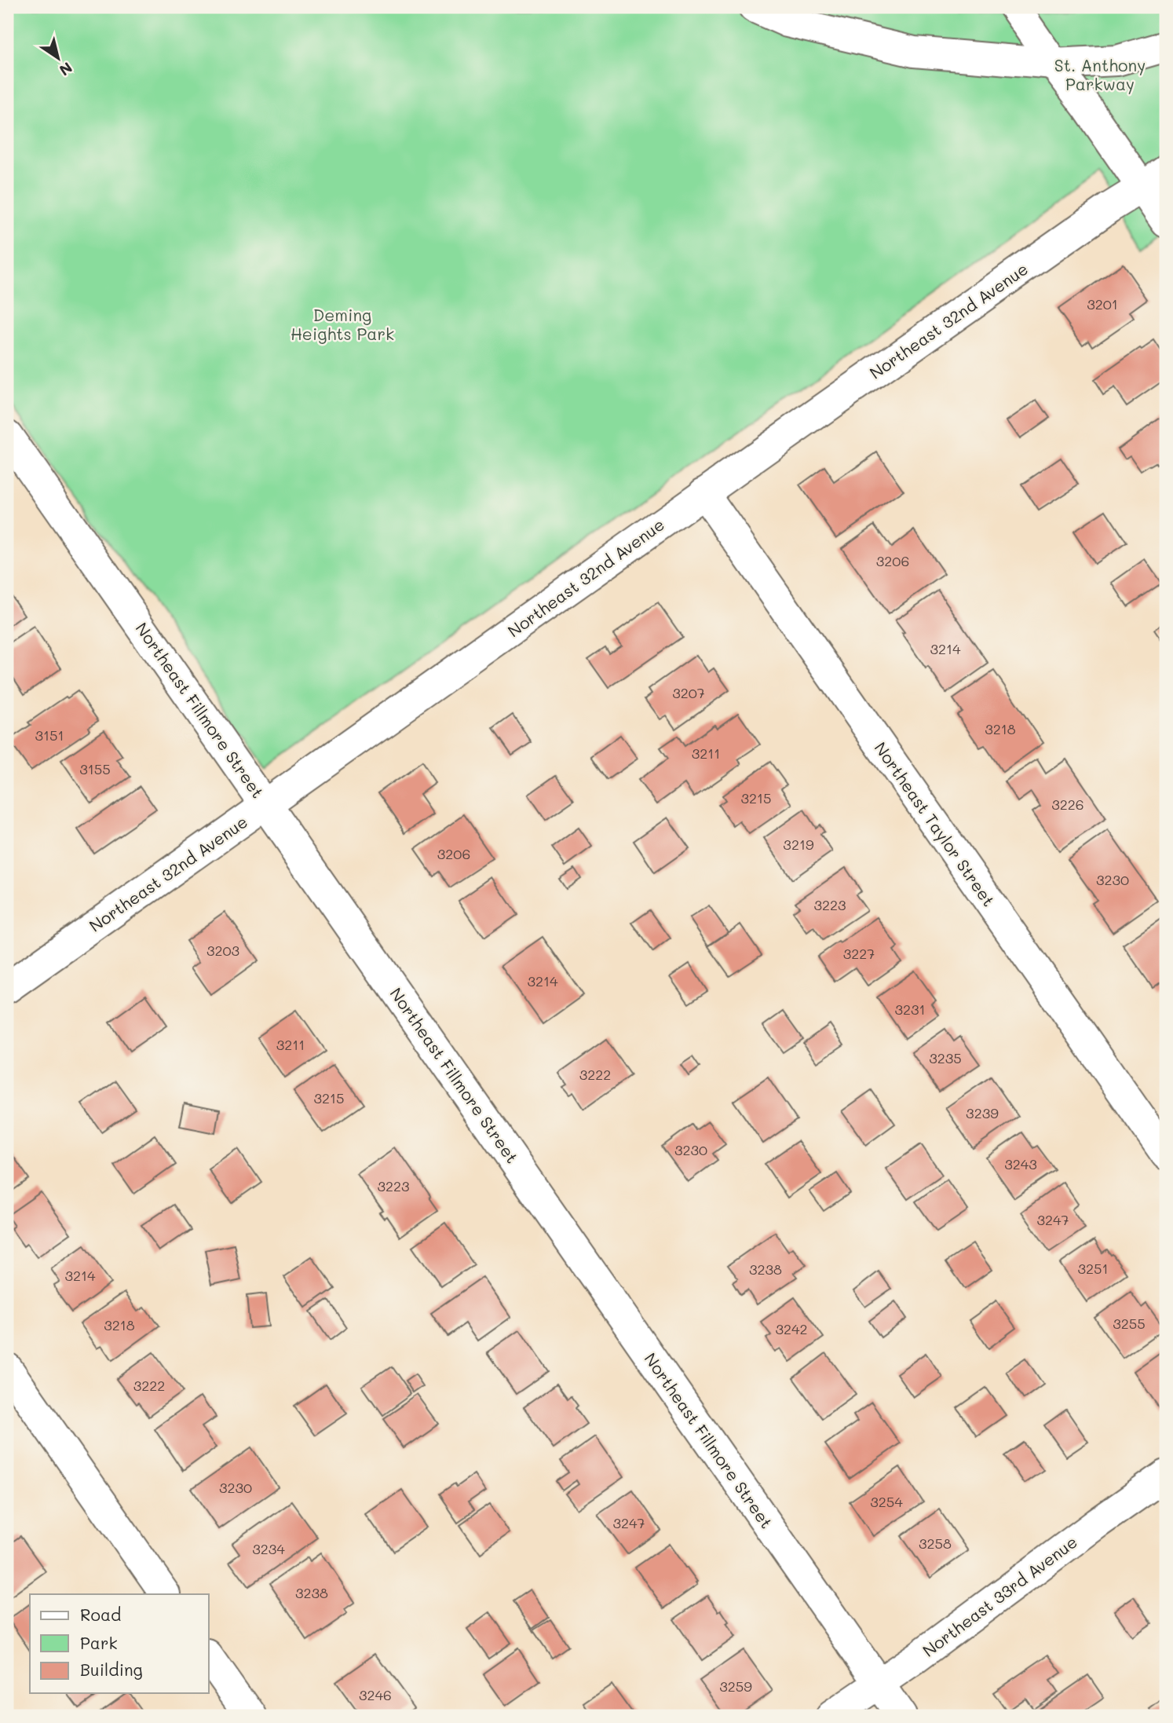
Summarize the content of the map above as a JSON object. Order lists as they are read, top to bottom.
{
  "streets": {
    "street": [
      "Northeast 32nd Avenue",
      "Northeast Fillmore Street",
      "Northeast Taylor Street",
      "Northeast 33rd Avenue"
    ]
  },
  "crossings": [
    ["Northeast 32nd Avenue", "Northeast Fillmore Street"],
    ["Northeast 32nd Avenue", "Northeast Taylor Street"],
    ["Northeast Fillmore Street", "Northeast 33rd Avenue"]
  ],
  "parks": ["St. Anthony Parkway", "Deming Heights Park"],
  "house_numbers": [
    "3201",
    "3206",
    "3214",
    "3207",
    "3218",
    "3151",
    "3211",
    "3155",
    "3215",
    "3226",
    "3219",
    "3206",
    "3230",
    "3223",
    "3203",
    "3227",
    "3214",
    "3231",
    "3211",
    "3235",
    "3222",
    "3215",
    "3239",
    "3230",
    "3243",
    "3223",
    "3247",
    "3251",
    "3238",
    "3214",
    "3255",
    "3218",
    "3242",
    "3222",
    "3230",
    "3254",
    "3247",
    "3258",
    "3234",
    "3238",
    "3259",
    "3246"
  ],
  "legend": ["Road", "Park", "Building"],
  "north": "bottom right"
}
